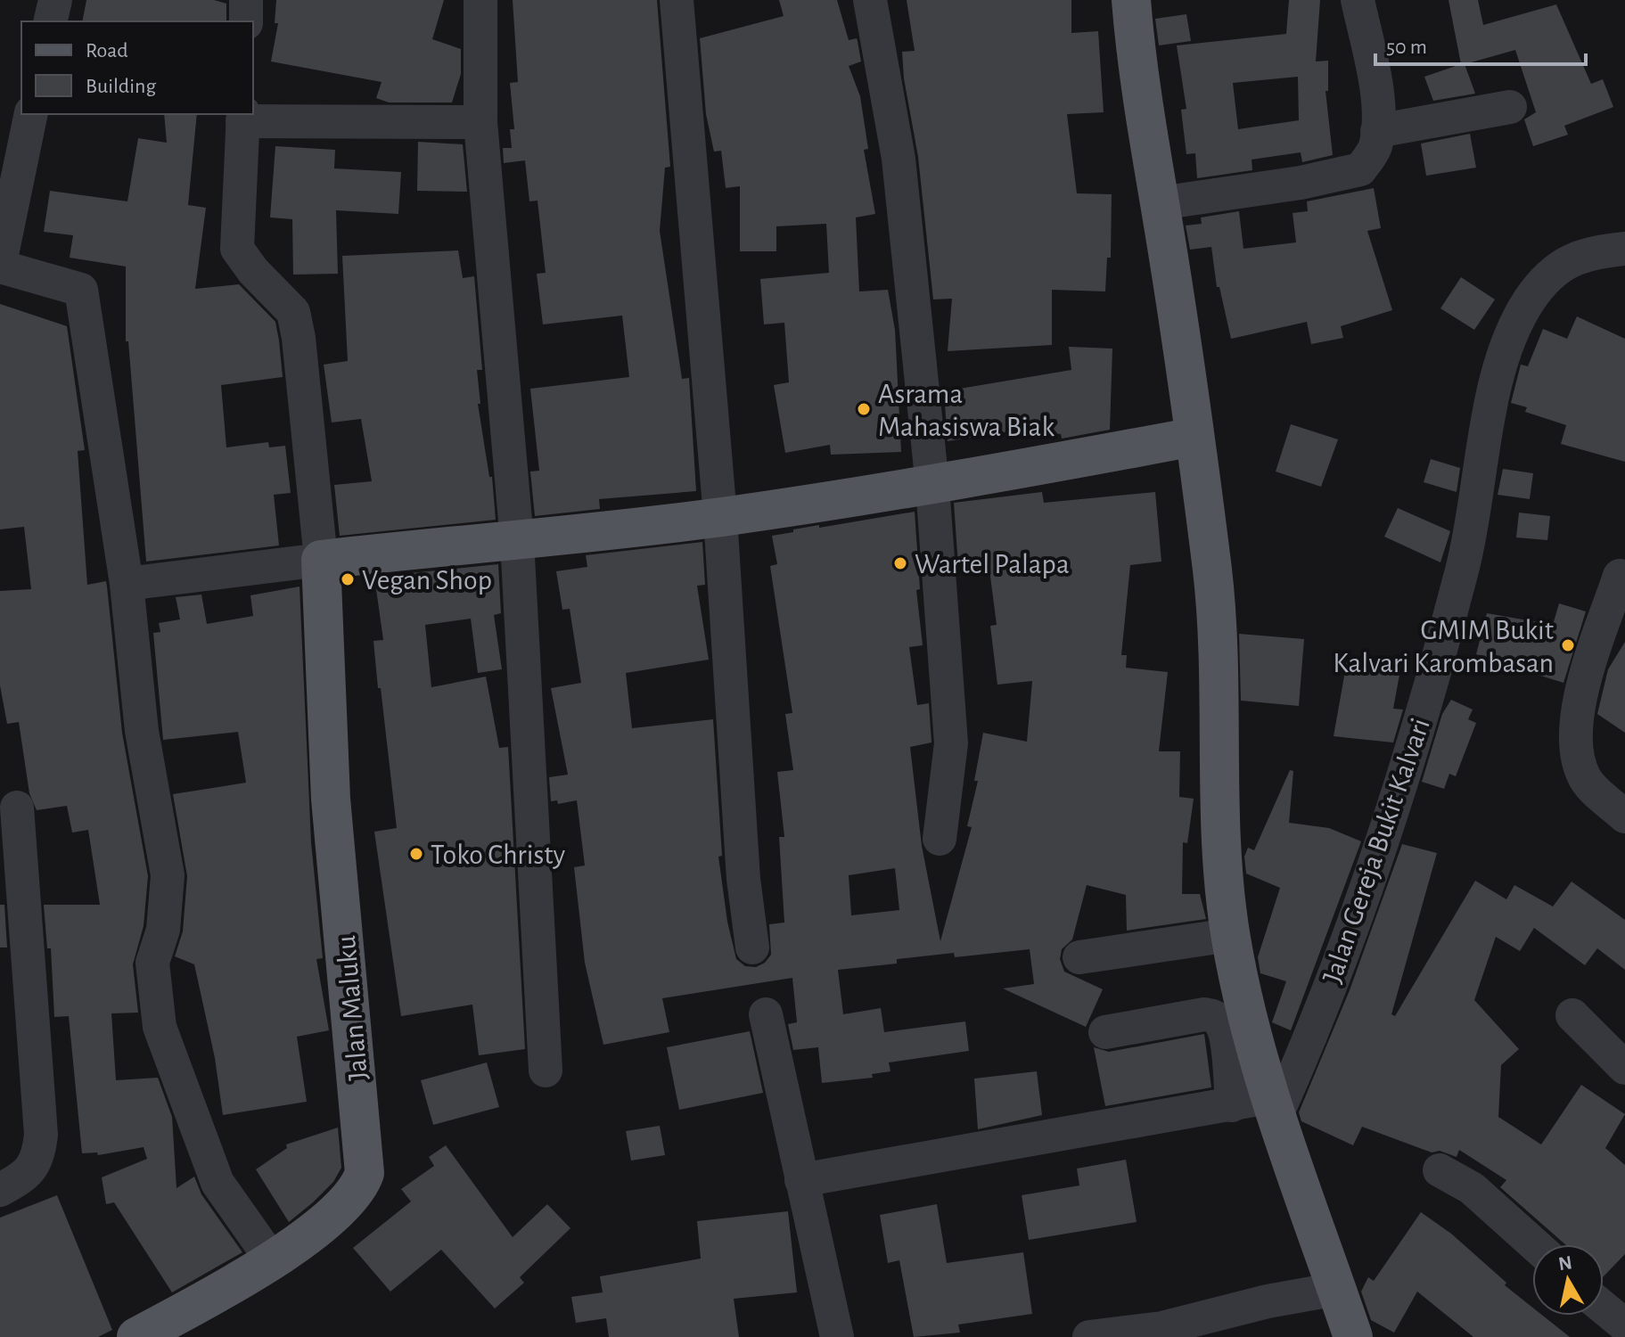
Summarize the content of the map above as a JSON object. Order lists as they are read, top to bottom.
{
  "streets": {
    "main road": ["Jalan Maluku"],
    "street": ["Jalan Gereja Bukit Kalvari"]
  },
  "places": [
    "Asrama Mahasiswa Biak",
    "Wartel Palapa",
    "Vegan Shop",
    "GMIM Bukit Kalvari Karombasan",
    "Toko Christy"
  ],
  "legend": ["Road", "Building"],
  "scale_bar": "50 m",
  "north": "top"
}
